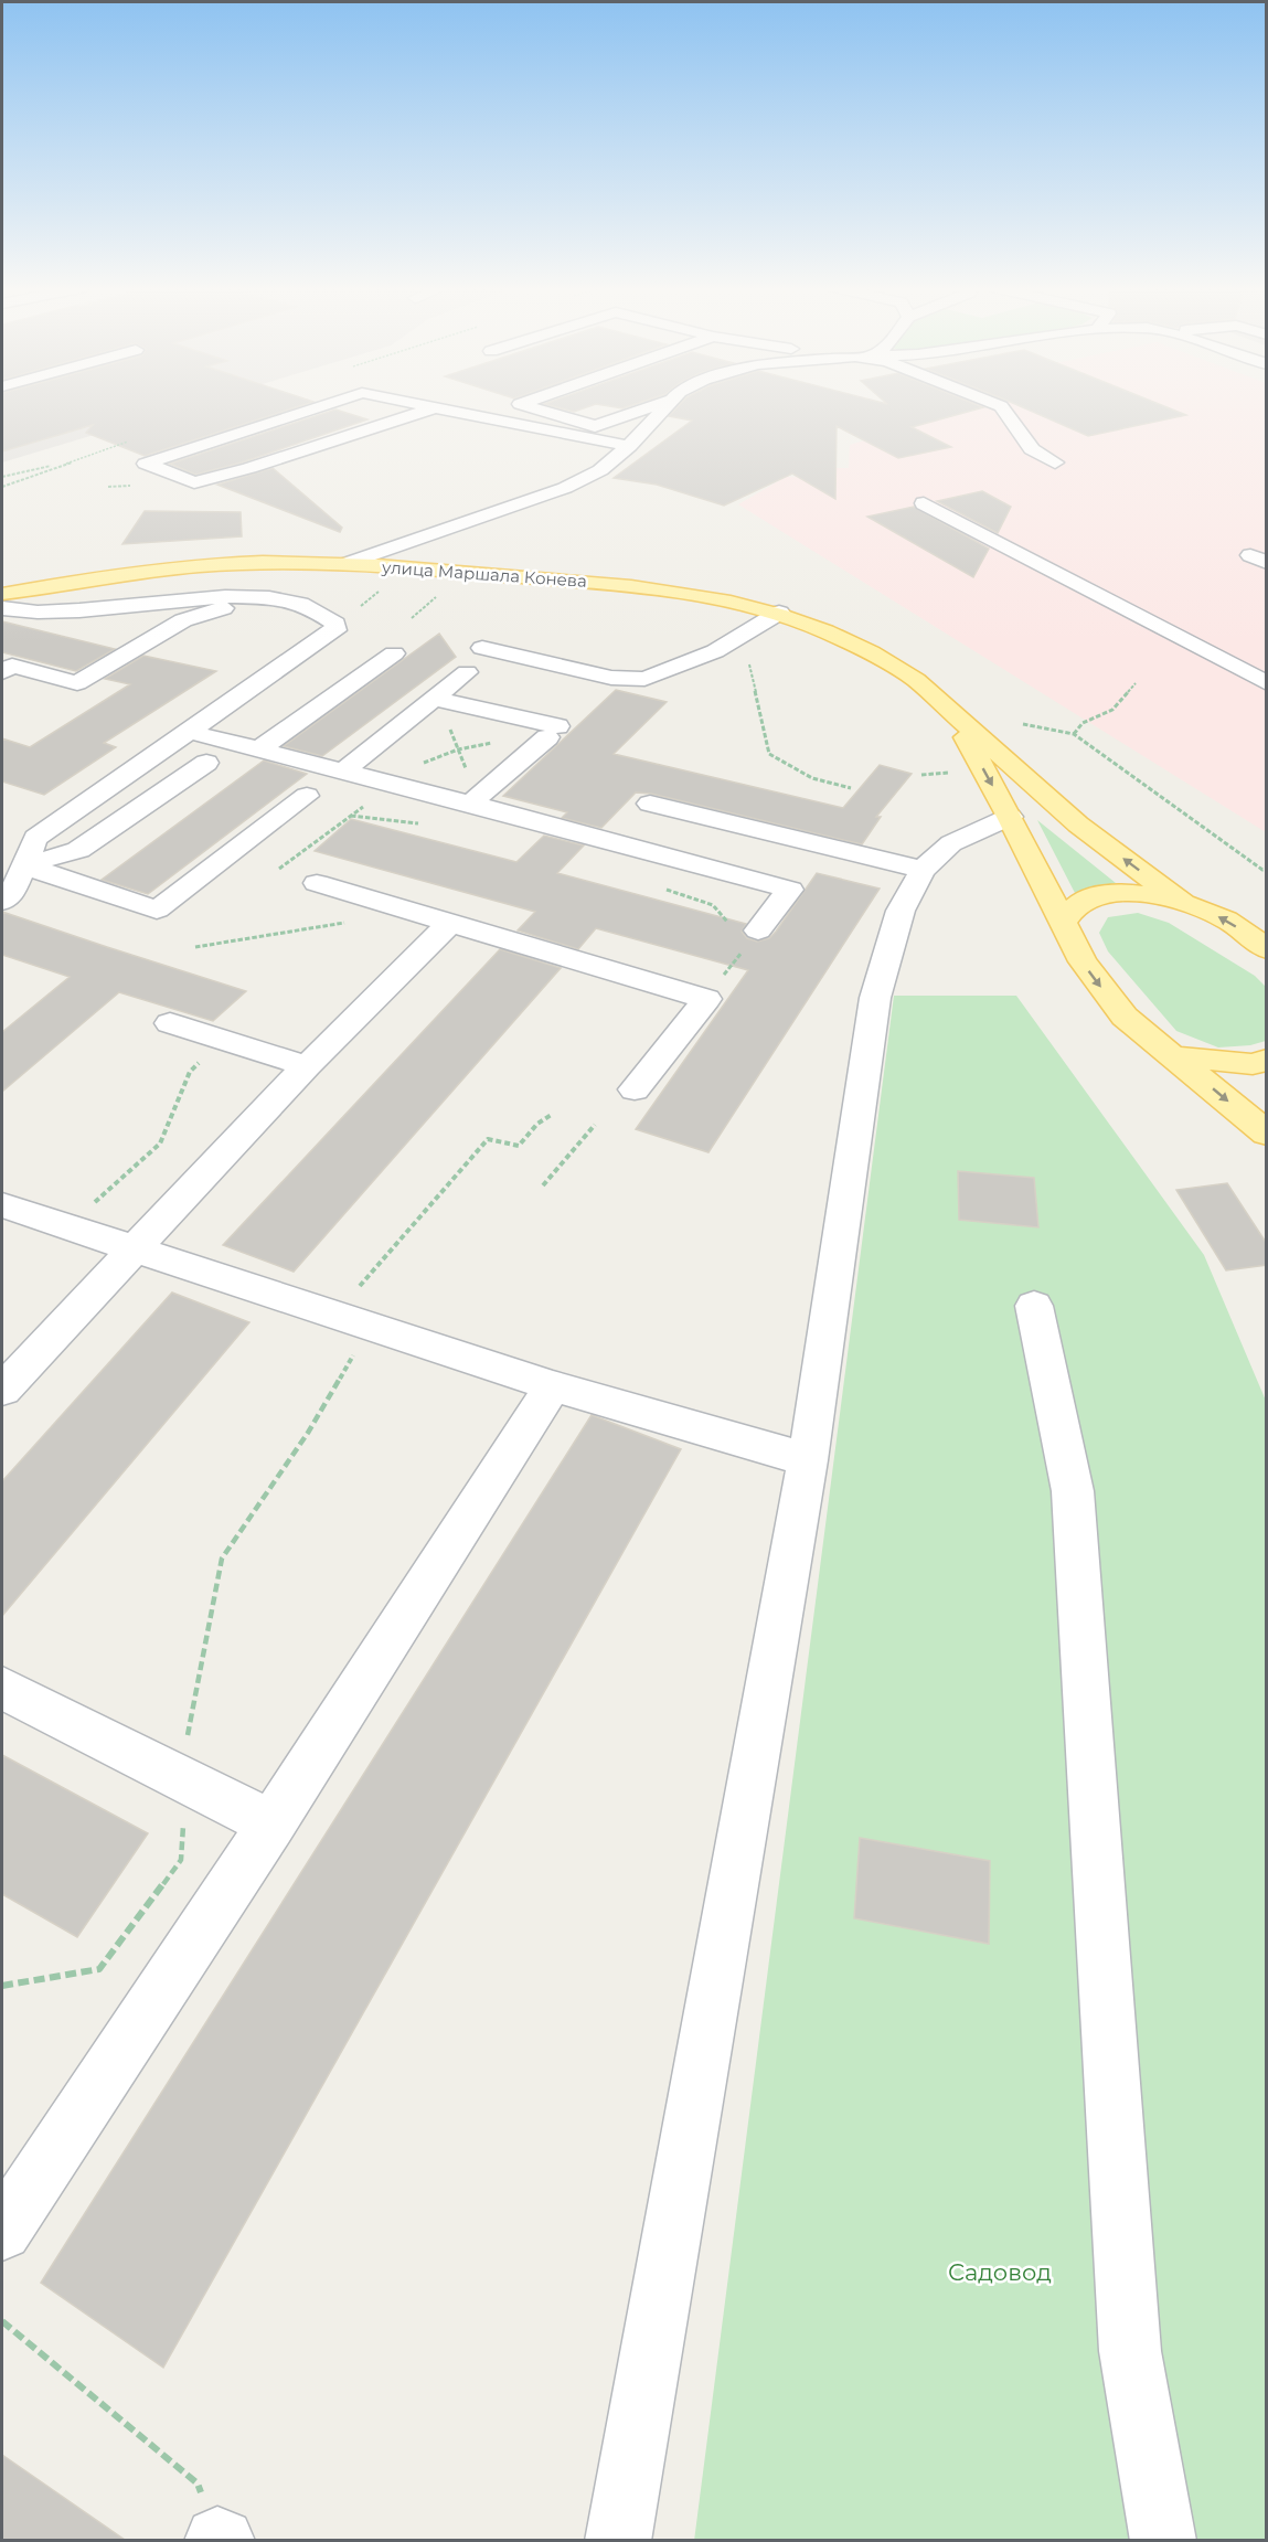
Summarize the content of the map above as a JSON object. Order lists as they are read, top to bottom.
{
  "streets": {
    "main road": ["улица Маршала Конева"]
  },
  "parks": ["Садовод"]
}
